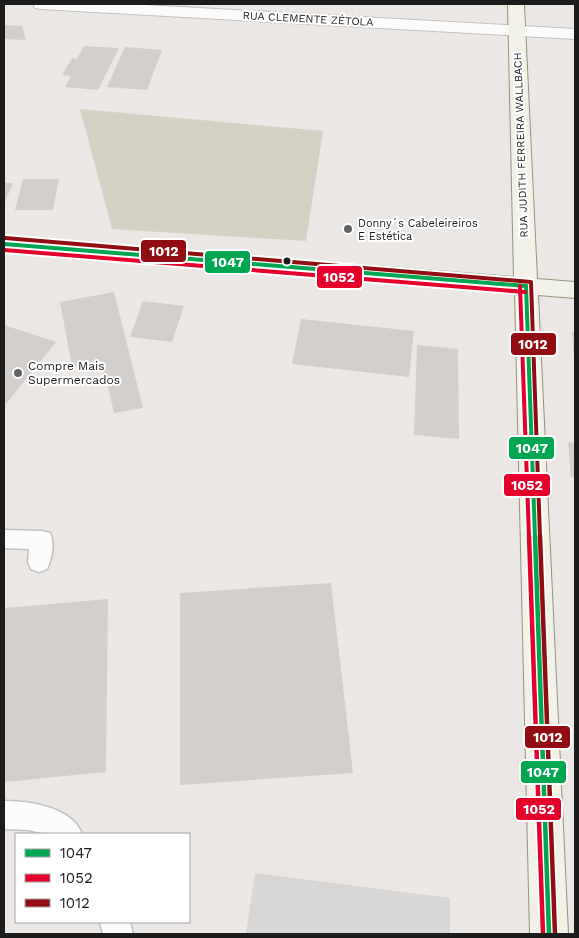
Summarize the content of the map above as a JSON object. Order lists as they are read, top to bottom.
{
  "streets": {
    "main road": ["RUA JUDITH FERREIRA WALLBACH"],
    "street": ["RUA CLEMENTE ZÉTOLA"]
  },
  "crossings": [
    ["RUA CLEMENTE ZÉTOLA", "RUA JUDITH FERREIRA WALLBACH"]
  ],
  "places": ["Donny´s Cabeleireiros E Estética", "Compre Mais Supermercados"],
  "lines": ["transit line 1012", "transit line 1047", "transit line 1052"],
  "legend": ["1047", "1052", "1012"]
}
